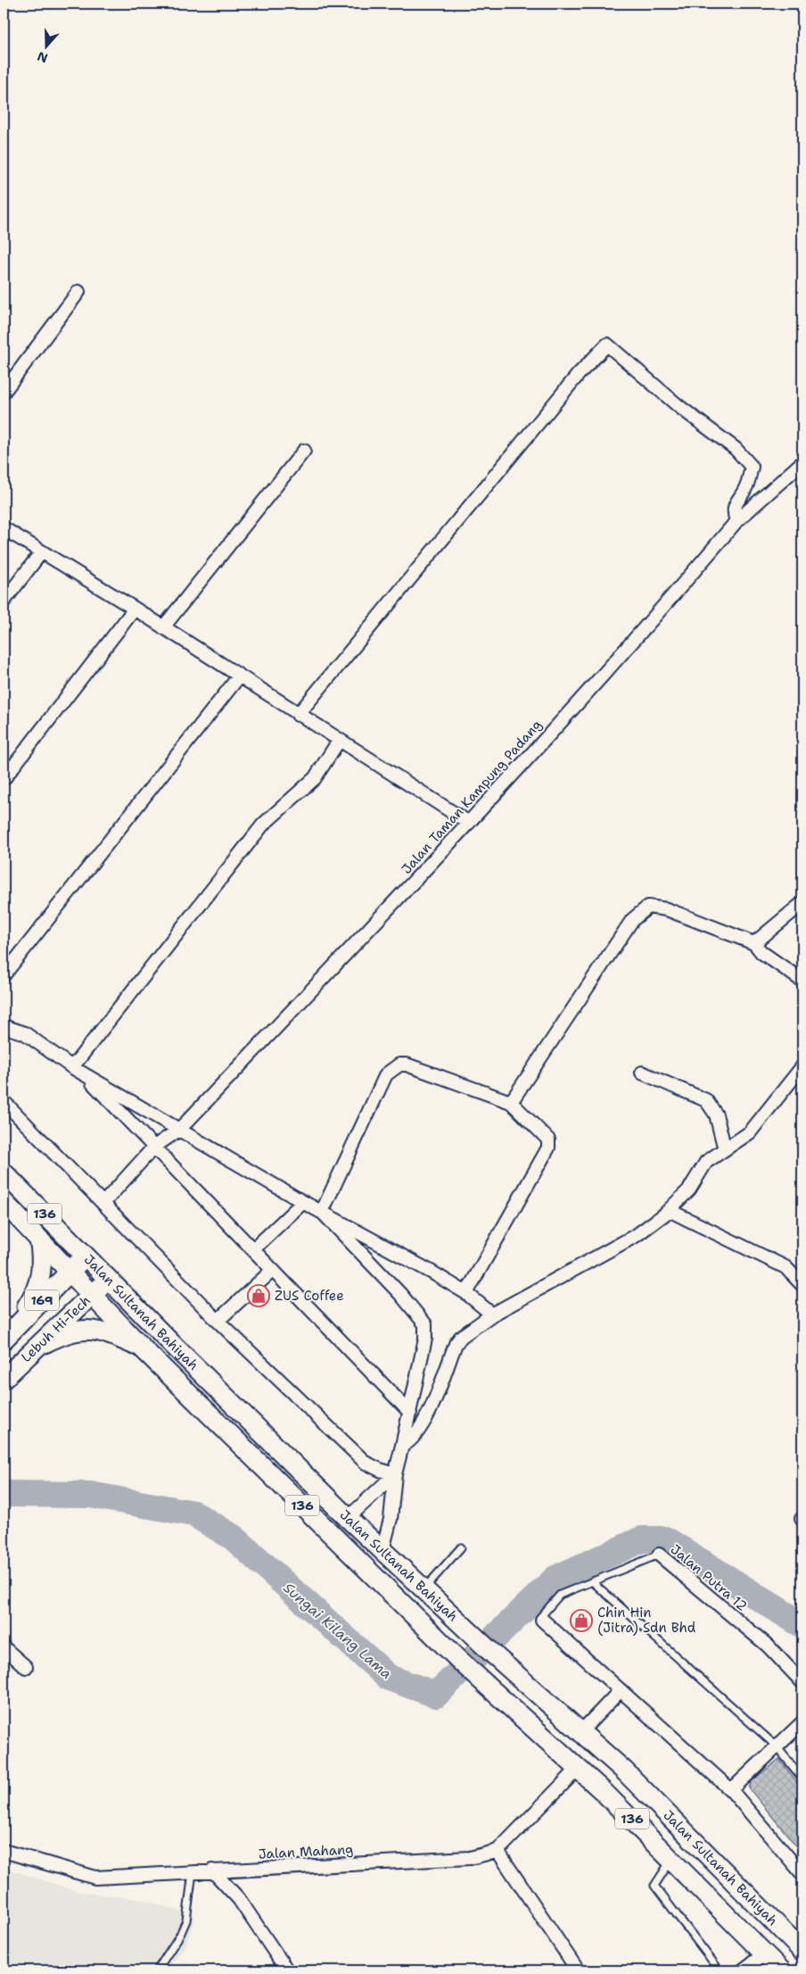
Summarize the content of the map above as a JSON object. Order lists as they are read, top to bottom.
{
  "streets": {
    "main road": [
      "136",
      "169",
      "Jalan Sultanah Bahiyah",
      "Lebuh Hi-Tech"
    ],
    "street": ["Jalan Taman Kampung Padang", "Jalan Putra 12", "Jalan Mahang"]
  },
  "crossings": [
    ["Jalan Sultanah Bahiyah", "Lebuh Hi-Tech"]
  ],
  "water": ["Sungai Kilang Lama"],
  "places": {
    "shop": ["ZUS Coffee", "Chin Hin (Jitra) Sdn Bhd"]
  },
  "north": "bottom"
}
